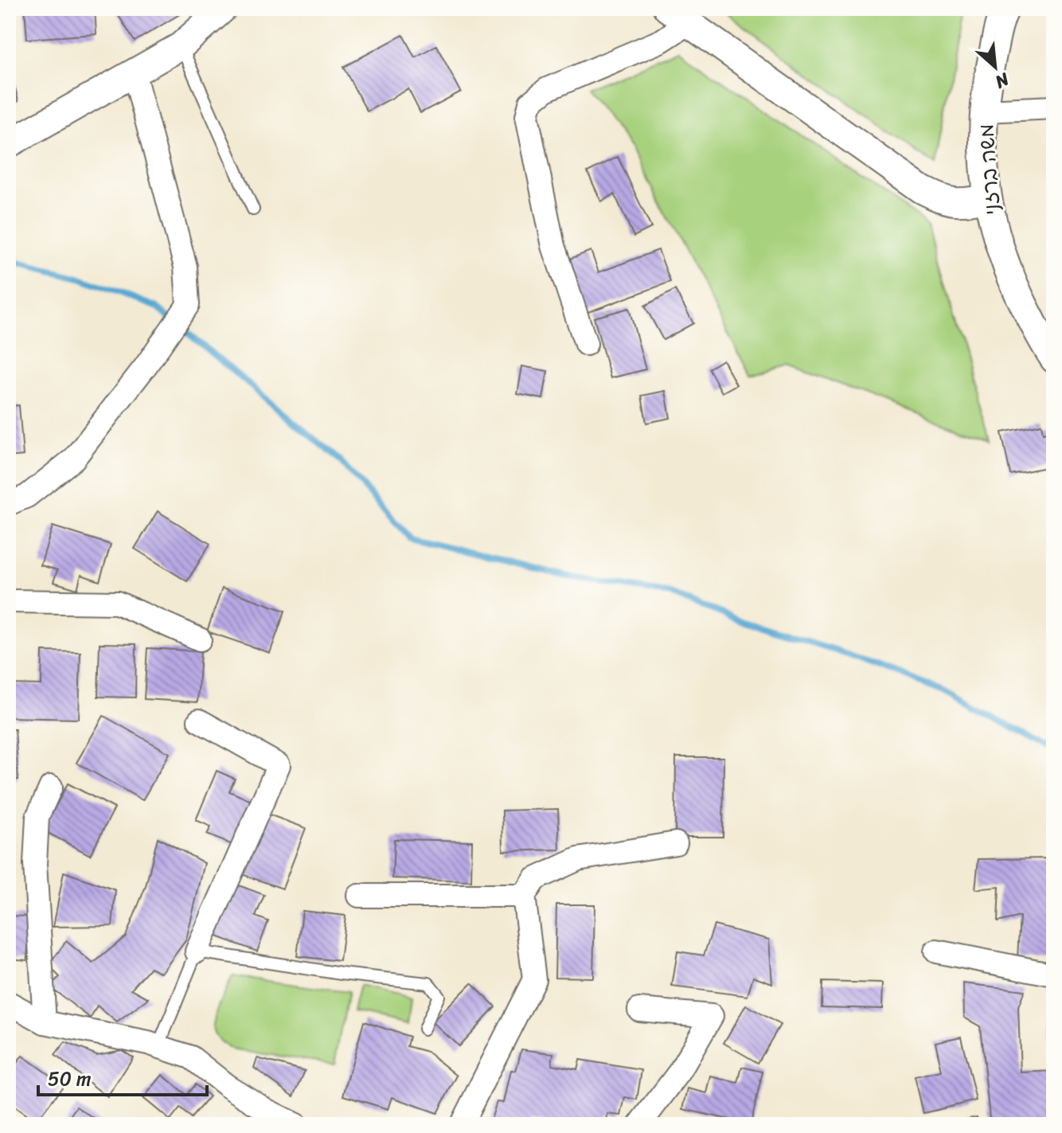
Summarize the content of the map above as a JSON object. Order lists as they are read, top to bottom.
{
  "streets": {
    "street": ["משה ברזני"]
  },
  "scale_bar": "50 m",
  "north": "bottom right"
}
